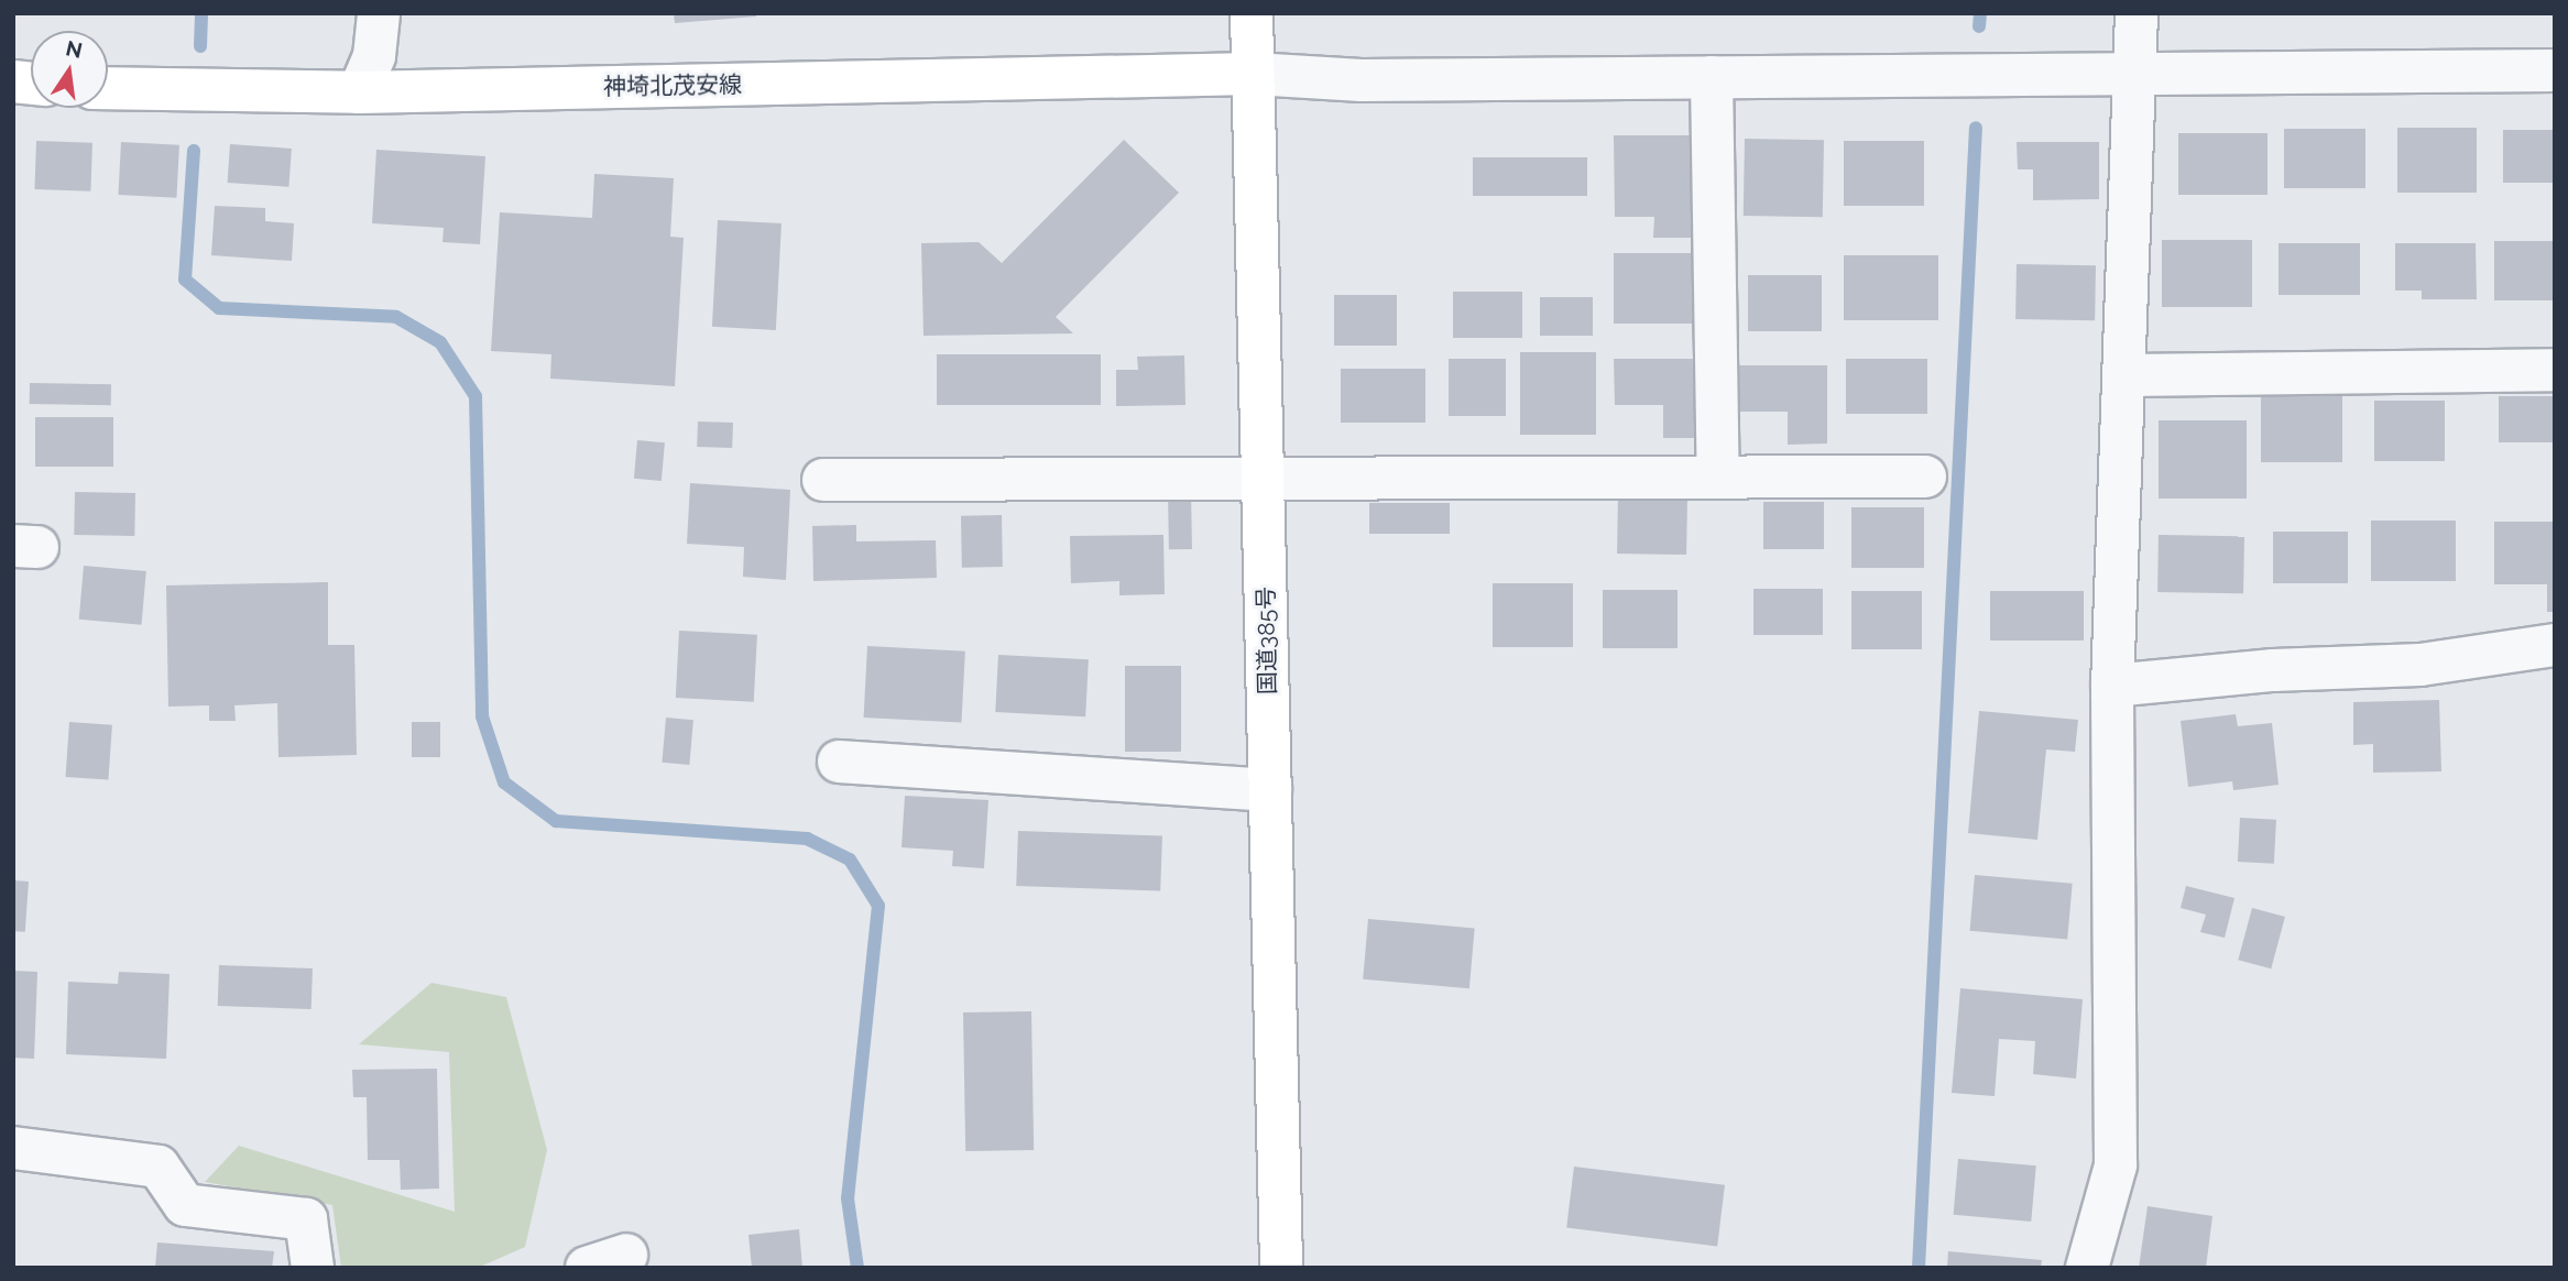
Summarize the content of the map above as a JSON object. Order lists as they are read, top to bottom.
{
  "streets": {
    "main road": ["神埼北茂安線", "国道385号"]
  },
  "crossings": [
    ["神埼北茂安線", "国道385号"]
  ],
  "north": "top"
}
